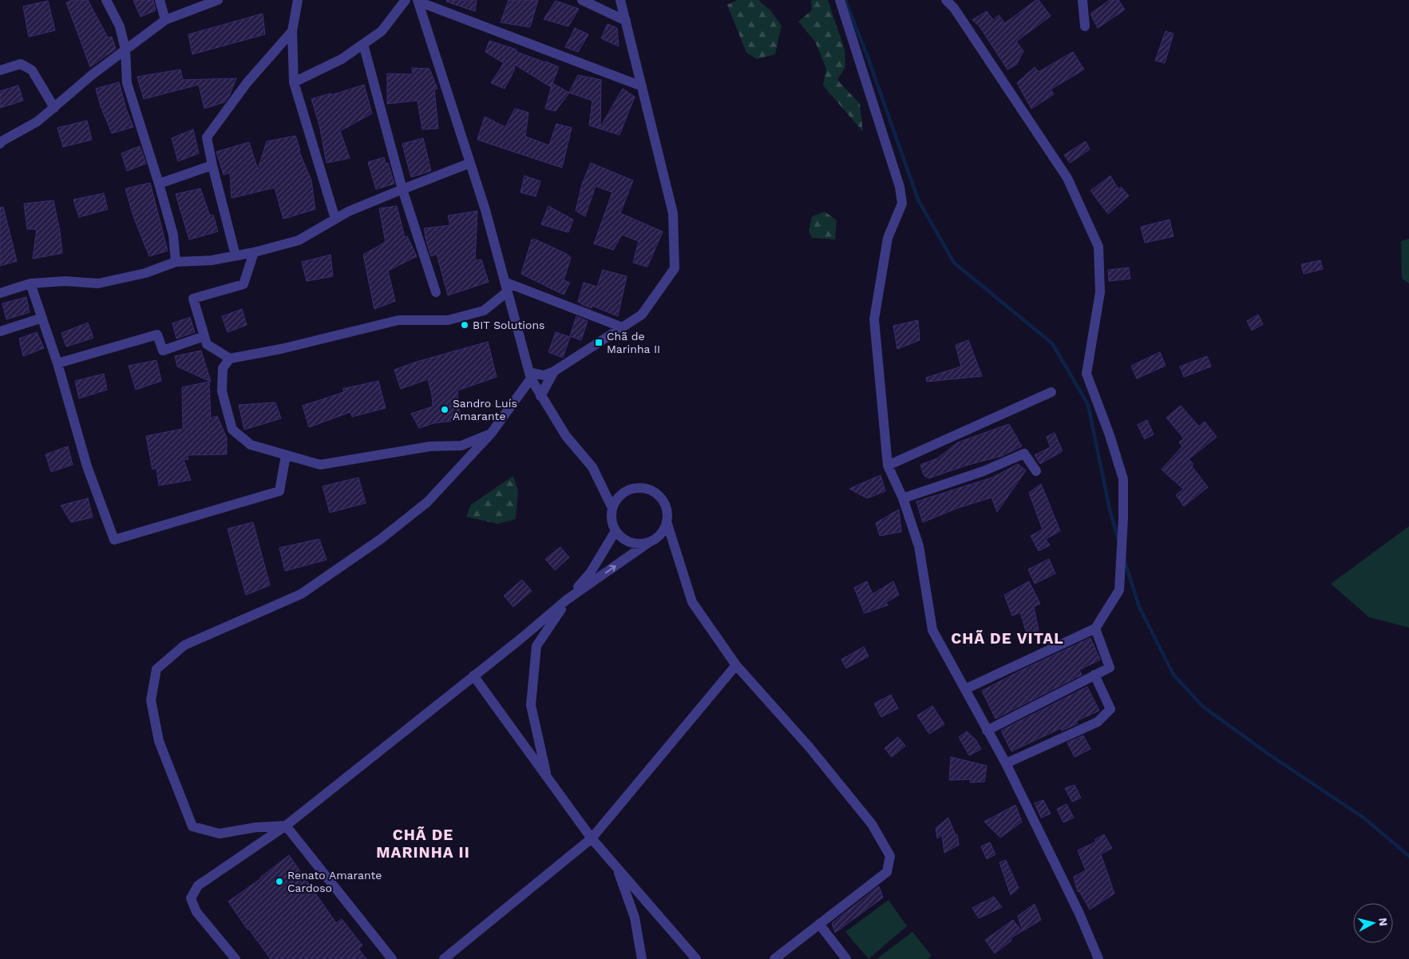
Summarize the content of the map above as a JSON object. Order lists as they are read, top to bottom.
{
  "districts": ["CHÃ DE VITAL", "CHÃ DE MARINHA II"],
  "places": {
    "other": ["BIT Solutions", "Sandro Luís Amarante", "Renato Amarante Cardoso"],
    "transit": ["Chã de Marinha II"]
  },
  "north": "right"
}
